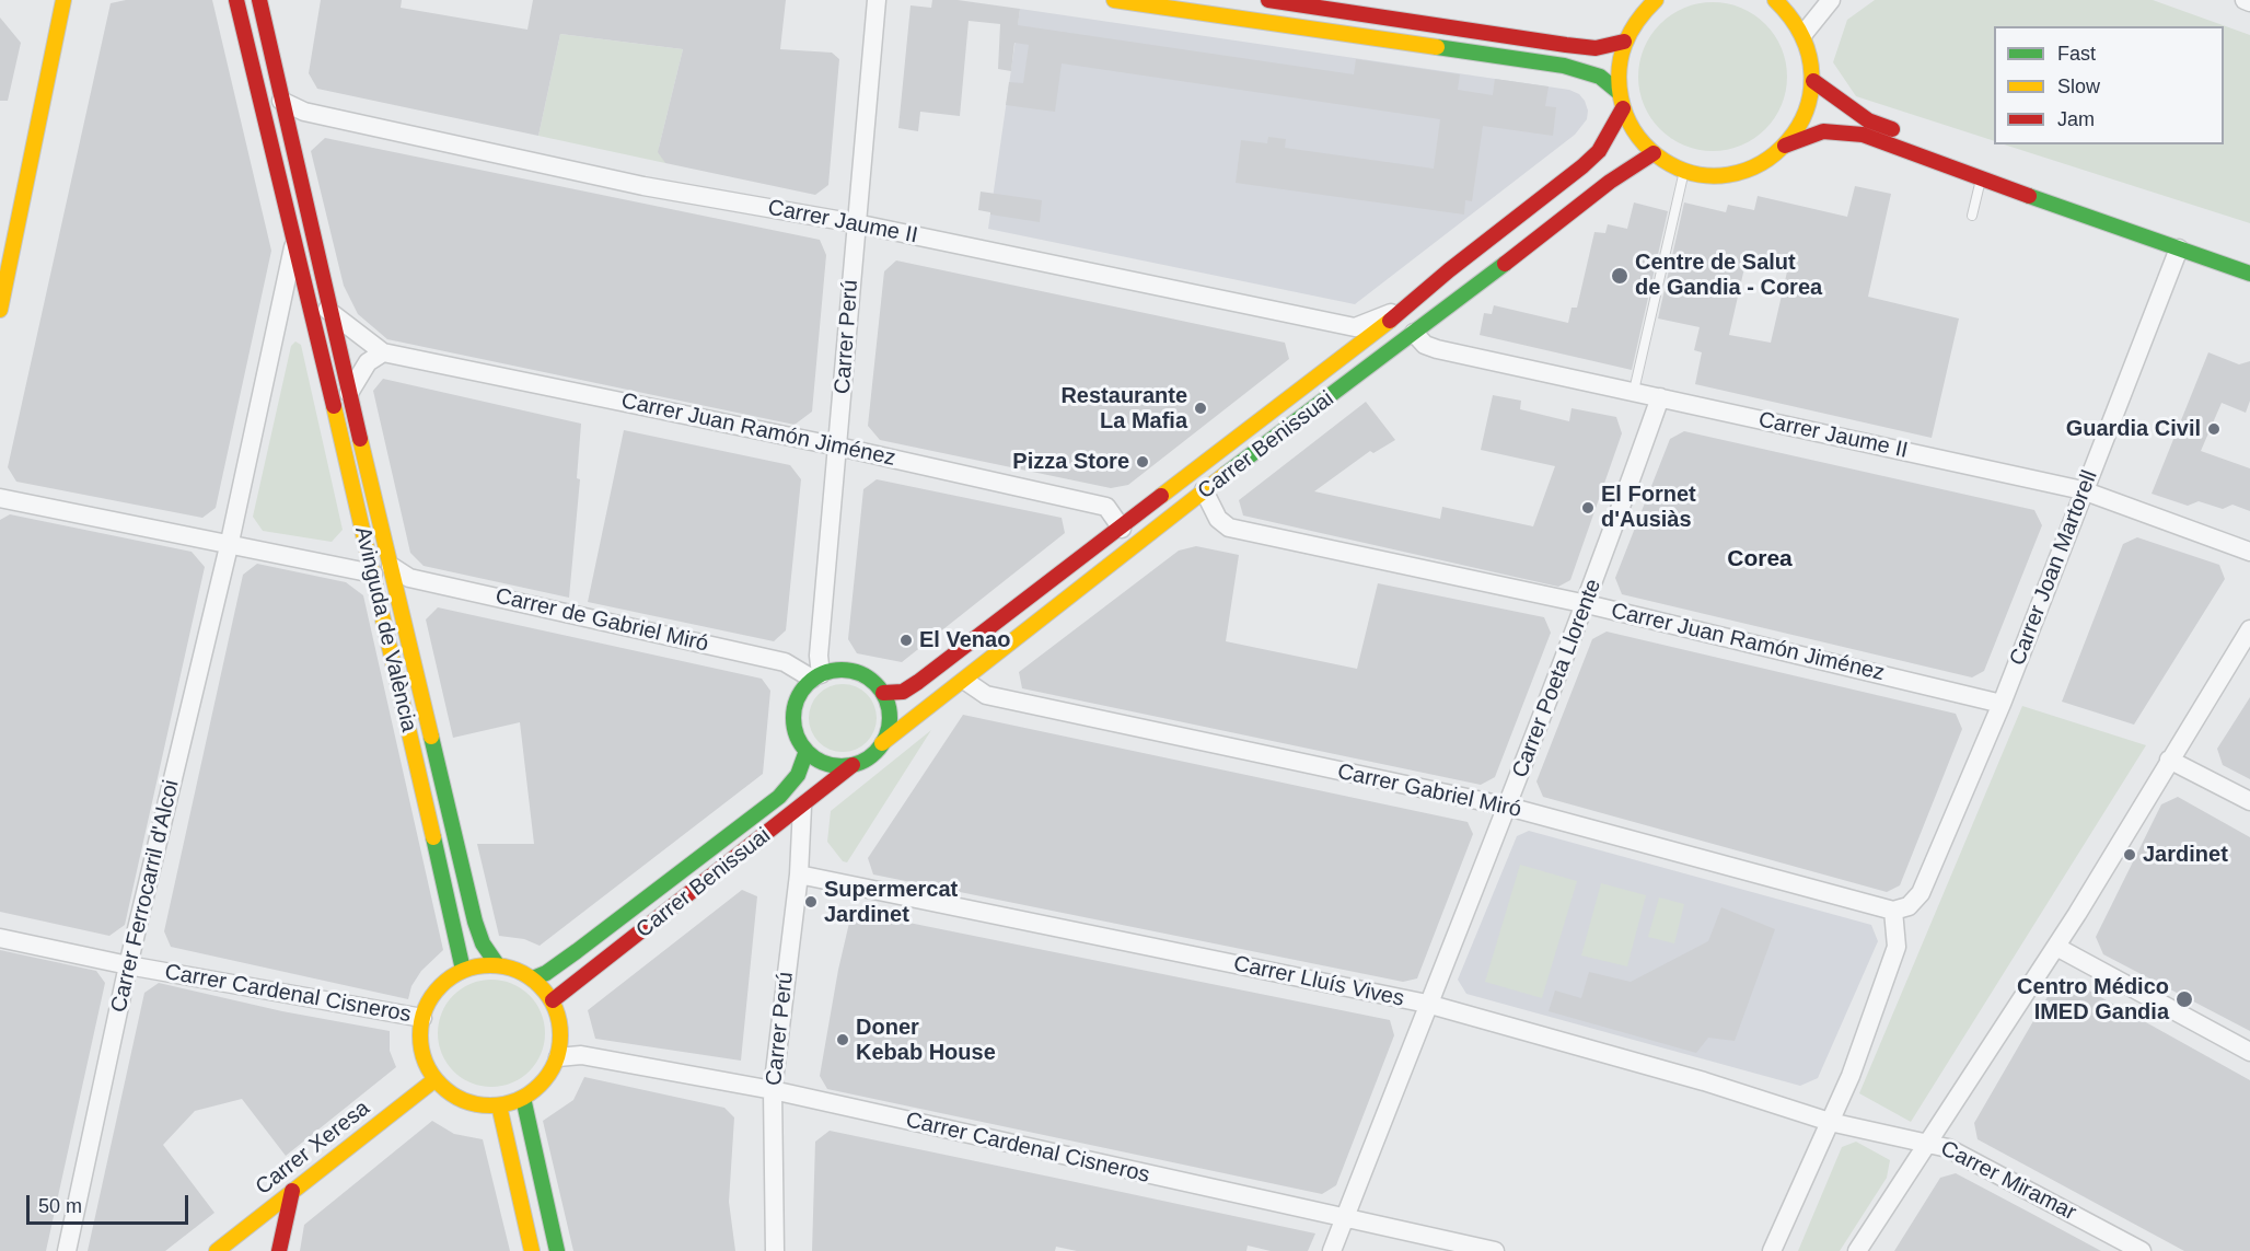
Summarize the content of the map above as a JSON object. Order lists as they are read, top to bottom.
{
  "streets": {
    "street": [
      "Carrer Jaume II",
      "Carrer Perú",
      "Carrer Juan Ramón Jiménez",
      "Carrer Benissuai",
      "Carrer Joan Martorell",
      "Carrer de Gabriel Miró",
      "Avinguda de València",
      "Carrer Poeta Llorente",
      "Carrer Gabriel Miró",
      "Carrer Ferrocarril d'Alcoi",
      "Carrer Lluís Vives",
      "Carrer Cardenal Cisneros",
      "Carrer Xeresa",
      "Carrer Miramar"
    ]
  },
  "crossings": [
    ["Carrer Jaume II", "Carrer Perú"],
    ["Carrer Jaume II", "Carrer Benissuai"],
    ["Carrer Jaume II", "Carrer Joan Martorell"],
    ["Carrer Jaume II", "Avinguda de València"],
    ["Carrer Jaume II", "Carrer Poeta Llorente"],
    ["Carrer Perú", "Carrer Juan Ramón Jiménez"],
    ["Carrer Perú", "Carrer Benissuai"],
    ["Carrer Perú", "Carrer de Gabriel Miró"],
    ["Carrer Perú", "Carrer Lluís Vives"],
    ["Carrer Perú", "Carrer Cardenal Cisneros"],
    ["Carrer Juan Ramón Jiménez", "Carrer Benissuai"],
    ["Carrer Juan Ramón Jiménez", "Carrer Joan Martorell"],
    ["Carrer Juan Ramón Jiménez", "Avinguda de València"],
    ["Carrer Juan Ramón Jiménez", "Carrer Poeta Llorente"],
    ["Carrer Benissuai", "Carrer de Gabriel Miró"],
    ["Carrer Benissuai", "Avinguda de València"],
    ["Carrer Benissuai", "Carrer Gabriel Miró"],
    ["Carrer Benissuai", "Carrer Cardenal Cisneros"],
    ["Carrer Benissuai", "Carrer Xeresa"],
    ["Carrer Joan Martorell", "Carrer Gabriel Miró"],
    ["Carrer de Gabriel Miró", "Avinguda de València"],
    ["Carrer de Gabriel Miró", "Carrer Ferrocarril d'Alcoi"],
    ["Avinguda de València", "Carrer Ferrocarril d'Alcoi"],
    ["Avinguda de València", "Carrer Cardenal Cisneros"],
    ["Avinguda de València", "Carrer Xeresa"],
    ["Carrer Poeta Llorente", "Carrer Gabriel Miró"],
    ["Carrer Poeta Llorente", "Carrer Lluís Vives"],
    ["Carrer Poeta Llorente", "Carrer Cardenal Cisneros"],
    ["Carrer Ferrocarril d'Alcoi", "Carrer Cardenal Cisneros"],
    ["Carrer Lluís Vives", "Carrer Miramar"],
    ["Carrer Cardenal Cisneros", "Carrer Xeresa"]
  ],
  "districts": ["Corea"],
  "places": [
    "Centre de Salut de Gandia - Corea",
    "Restaurante La Mafia",
    "Guardia Civil",
    "Pizza Store",
    "El Fornet d'Ausiàs",
    "El Venao",
    "Jardinet",
    "Supermercat Jardinet",
    "Centro Médico IMED Gandia",
    "Doner Kebab House"
  ],
  "legend": ["Fast", "Slow", "Jam"],
  "scale_bar": "50 m"
}
